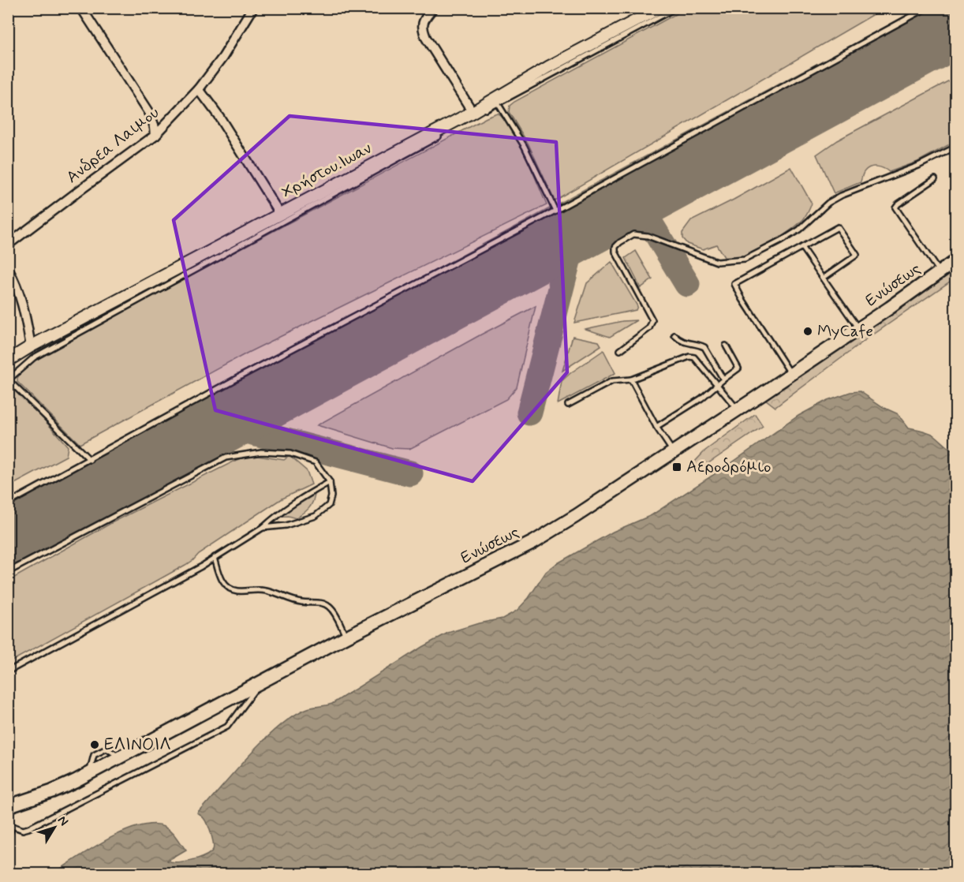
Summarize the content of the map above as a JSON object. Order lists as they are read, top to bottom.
{
  "streets": {
    "main road": ["Ενώσεως"],
    "street": ["Ανδρεα Λαιμου", "Χρήστου.Ιωαν"]
  },
  "places": {
    "other": ["MyCafe", "ΕΛΙΝΟΙΛ"],
    "transit": ["Αεροδρόμιο"]
  },
  "north": "top right"
}
